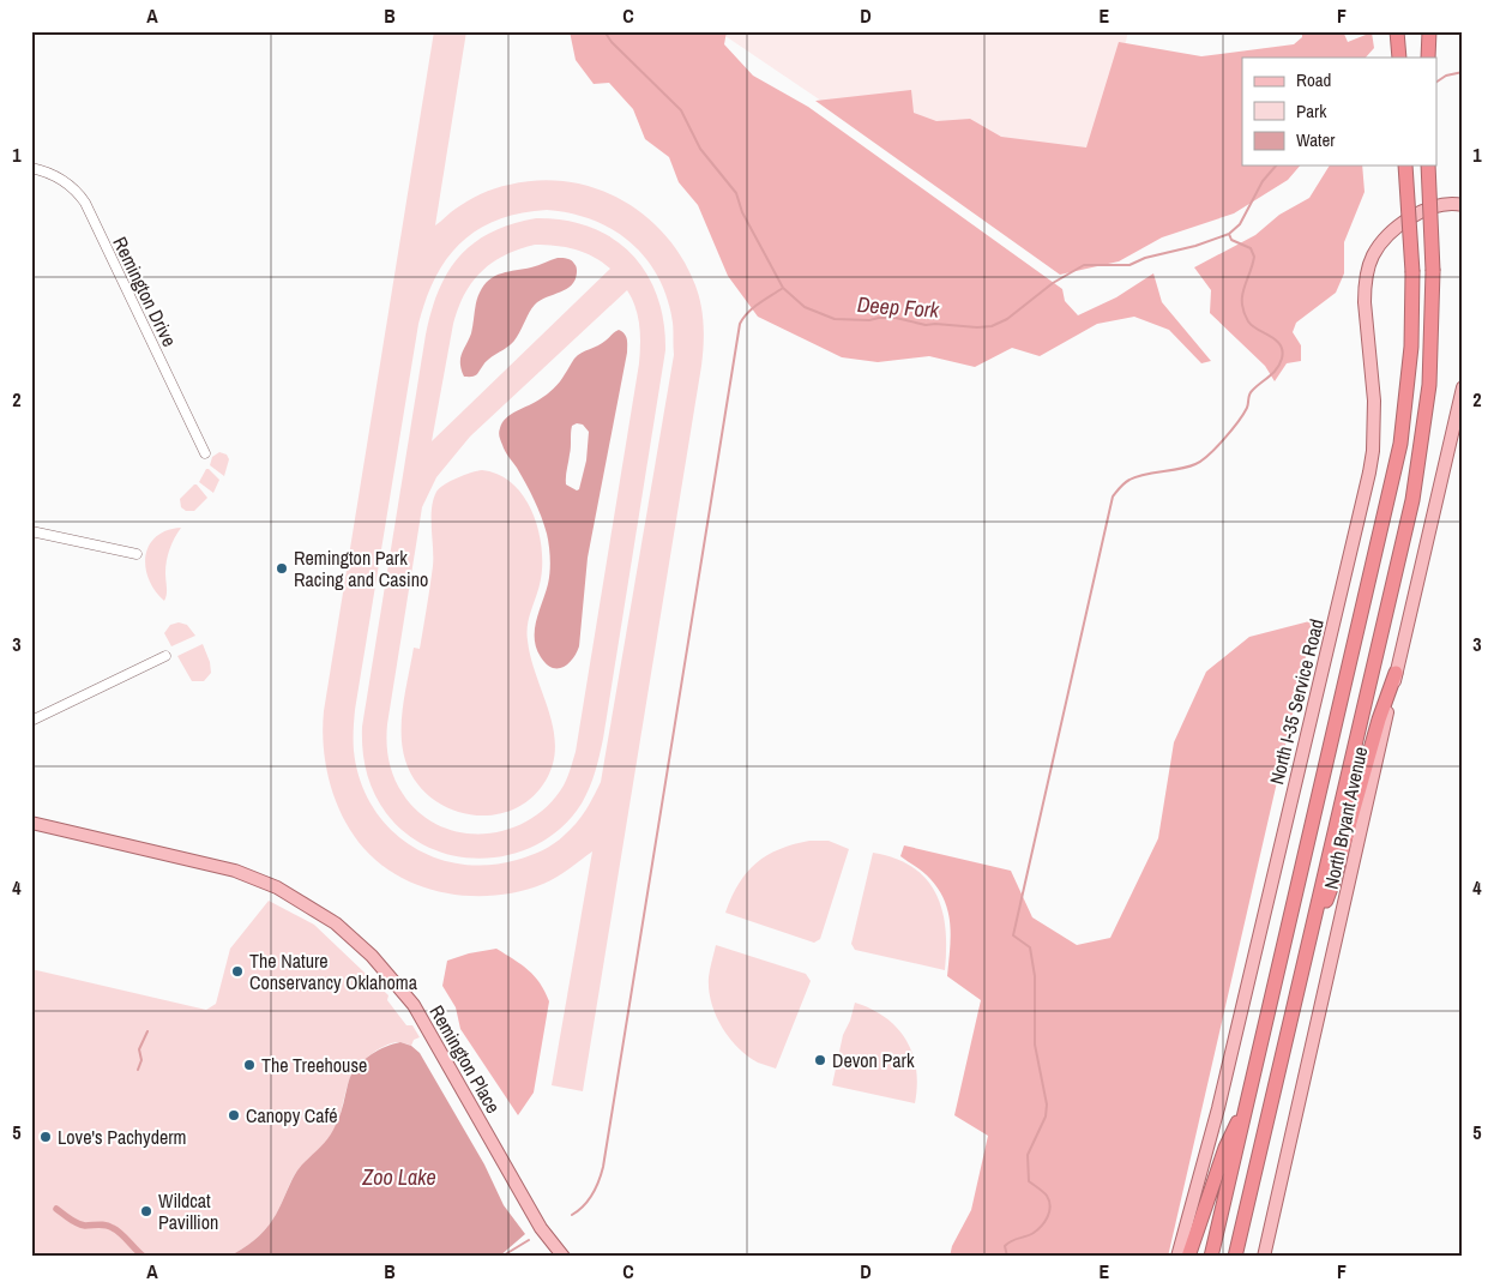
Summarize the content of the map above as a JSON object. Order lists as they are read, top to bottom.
{
  "streets": {
    "main road": ["North I-35 Service Road", "North Bryant Avenue", "Remington Place"],
    "street": ["Remington Drive"]
  },
  "water": ["Deep Fork", "Zoo Lake"],
  "places": [
    "Remington Park Racing and Casino",
    "The Nature Conservancy Oklahoma",
    "Devon Park",
    "The Treehouse",
    "Canopy Café",
    "Love's Pachyderm",
    "Wildcat Pavillion"
  ],
  "legend": ["Road", "Park", "Water"],
  "grid": {
    "columns": [
      "A",
      "B",
      "C",
      "D",
      "E",
      "F"
    ],
    "rows": [
      "1",
      "2",
      "3",
      "4",
      "5"
    ]
  }
}
